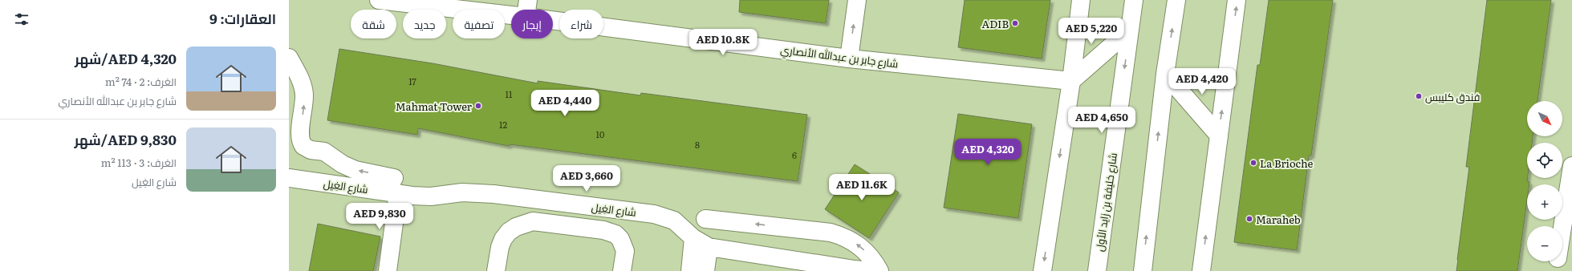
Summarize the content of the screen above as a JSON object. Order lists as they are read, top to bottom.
{
  "streets": {
    "street": ["شارع جابر بن عبدالله الأنصاري", "شارع الغِيل", "شارع خليفة بن زايد الأول"]
  },
  "places": [
    "ADIB",
    "فندق كليبس",
    "Mahmat Tower",
    "La Brioche",
    "Maraheb"
  ],
  "house_numbers": [
    "17",
    "11",
    "12",
    "10",
    "8",
    "6"
  ],
  "north": "bottom right",
  "page": {
    "heading": "العقارات: 9",
    "chip": [
      "شراء",
      "إيجار",
      "تصفية",
      "جديد",
      "شقة"
    ],
    "price": [
      "AED 5,220",
      "AED 10.8K",
      "AED 4,420",
      "AED 4,440",
      "AED 4,650",
      "AED 4,320",
      "AED 3,660",
      "AED 11.6K",
      "AED 9,830"
    ],
    "list": [
      {
        "name": "AED 4,320/شهر",
        "note": "الغرف: 2 · 74 m² · شارع جابر بن عبدالله الأنصاري"
      },
      {
        "name": "AED 9,830/شهر",
        "note": "الغرف: 3 · 113 m² · شارع الغِيل"
      }
    ],
    "map_buttons": ["+", "−"]
  }
}
